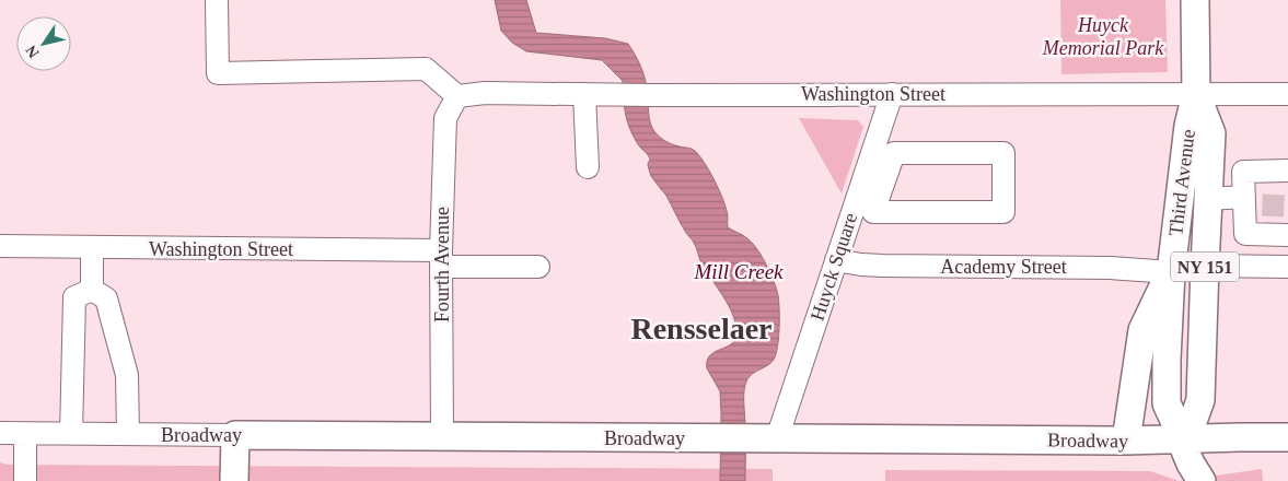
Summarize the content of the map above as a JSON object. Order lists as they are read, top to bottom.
{
  "streets": {
    "main road": ["Third Avenue", "NY 151", "Broadway"],
    "street": [
      "Washington Street",
      "Fourth Avenue",
      "Huyck Square",
      "Academy Street"
    ]
  },
  "crossings": [
    ["Washington Street", "Third Avenue"],
    ["Washington Street", "Fourth Avenue"],
    ["Washington Street", "Huyck Square"],
    ["Third Avenue", "Academy Street"],
    ["Third Avenue", "Broadway"],
    ["Fourth Avenue", "Broadway"],
    ["Huyck Square", "Academy Street"],
    ["Huyck Square", "Broadway"]
  ],
  "districts": ["Rensselaer"],
  "water": ["Mill Creek"],
  "parks": ["Huyck Memorial Park"],
  "north": "bottom left"
}
